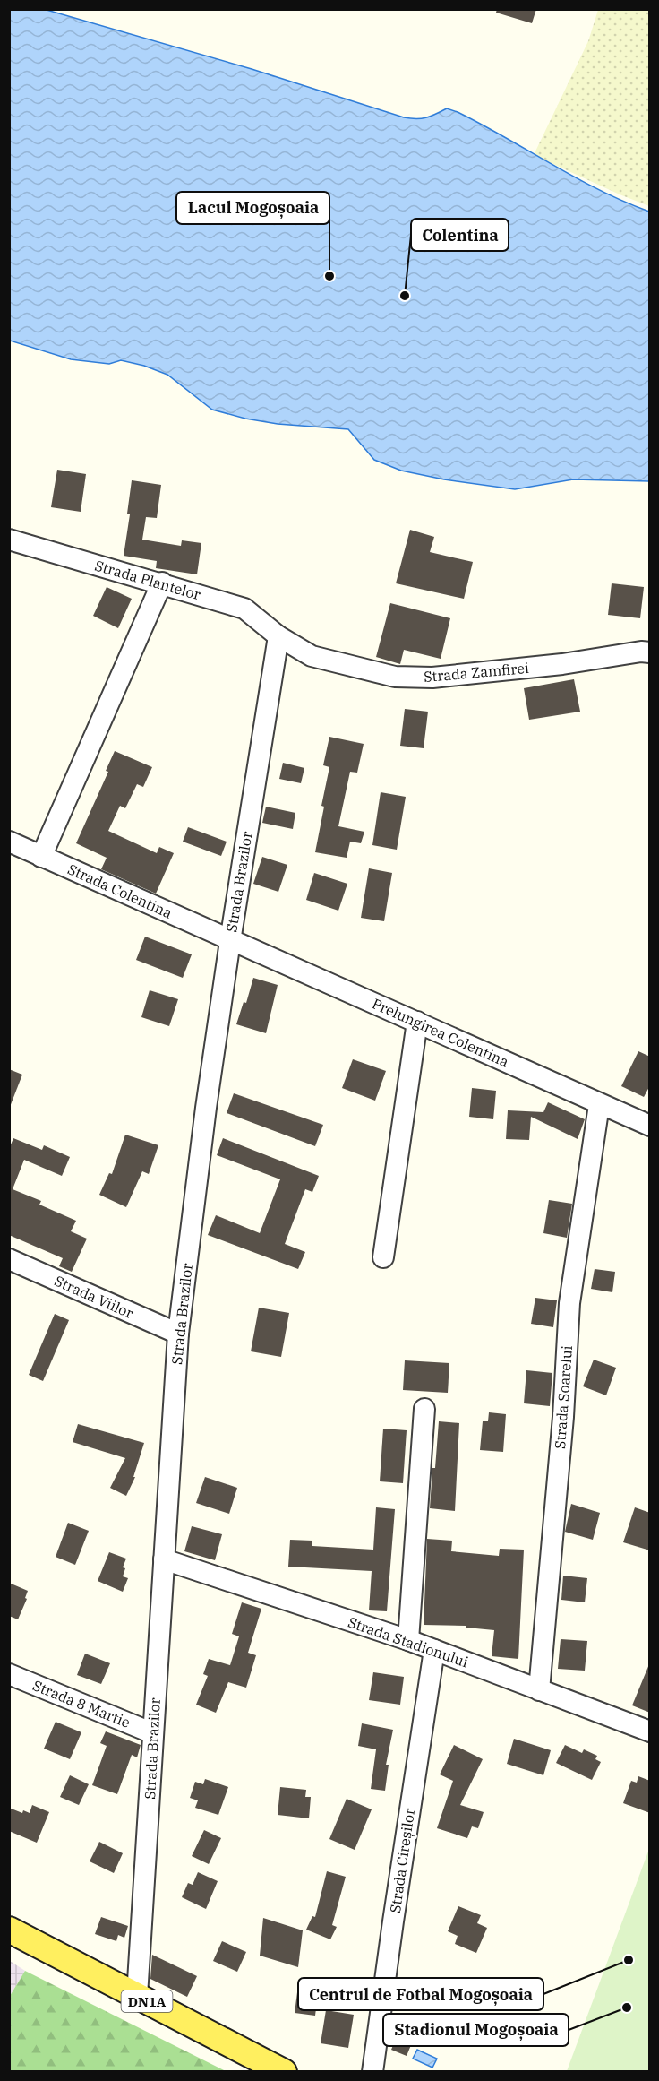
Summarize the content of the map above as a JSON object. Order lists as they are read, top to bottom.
{
  "streets": {
    "main road": ["DN1A"],
    "street": [
      "Strada Plantelor",
      "Strada Zamfirei",
      "Strada Brazilor",
      "Strada Colentina",
      "Prelungirea Colentina",
      "Strada Viilor",
      "Strada Soarelui",
      "Strada Stadionului",
      "Strada 8 Martie",
      "Strada Cireșilor"
    ]
  },
  "crossings": [
    ["Strada Plantelor", "Strada Zamfirei"],
    ["Strada Plantelor", "Strada Brazilor"],
    ["Strada Zamfirei", "Strada Brazilor"],
    ["Strada Brazilor", "Strada Colentina"],
    ["Strada Brazilor", "Prelungirea Colentina"],
    ["Strada Brazilor", "Strada Viilor"],
    ["Strada Brazilor", "Strada Stadionului"],
    ["Strada Brazilor", "Strada 8 Martie"],
    ["Strada Brazilor", "DN1A"],
    ["Strada Colentina", "Prelungirea Colentina"],
    ["Prelungirea Colentina", "Strada Soarelui"],
    ["Strada Soarelui", "Strada Stadionului"],
    ["Strada Stadionului", "Strada Cireșilor"]
  ],
  "places": [
    "Lacul Mogoșoaia",
    "Colentina",
    "Centrul de Fotbal Mogoșoaia",
    "Stadionul Mogoșoaia"
  ]
}
